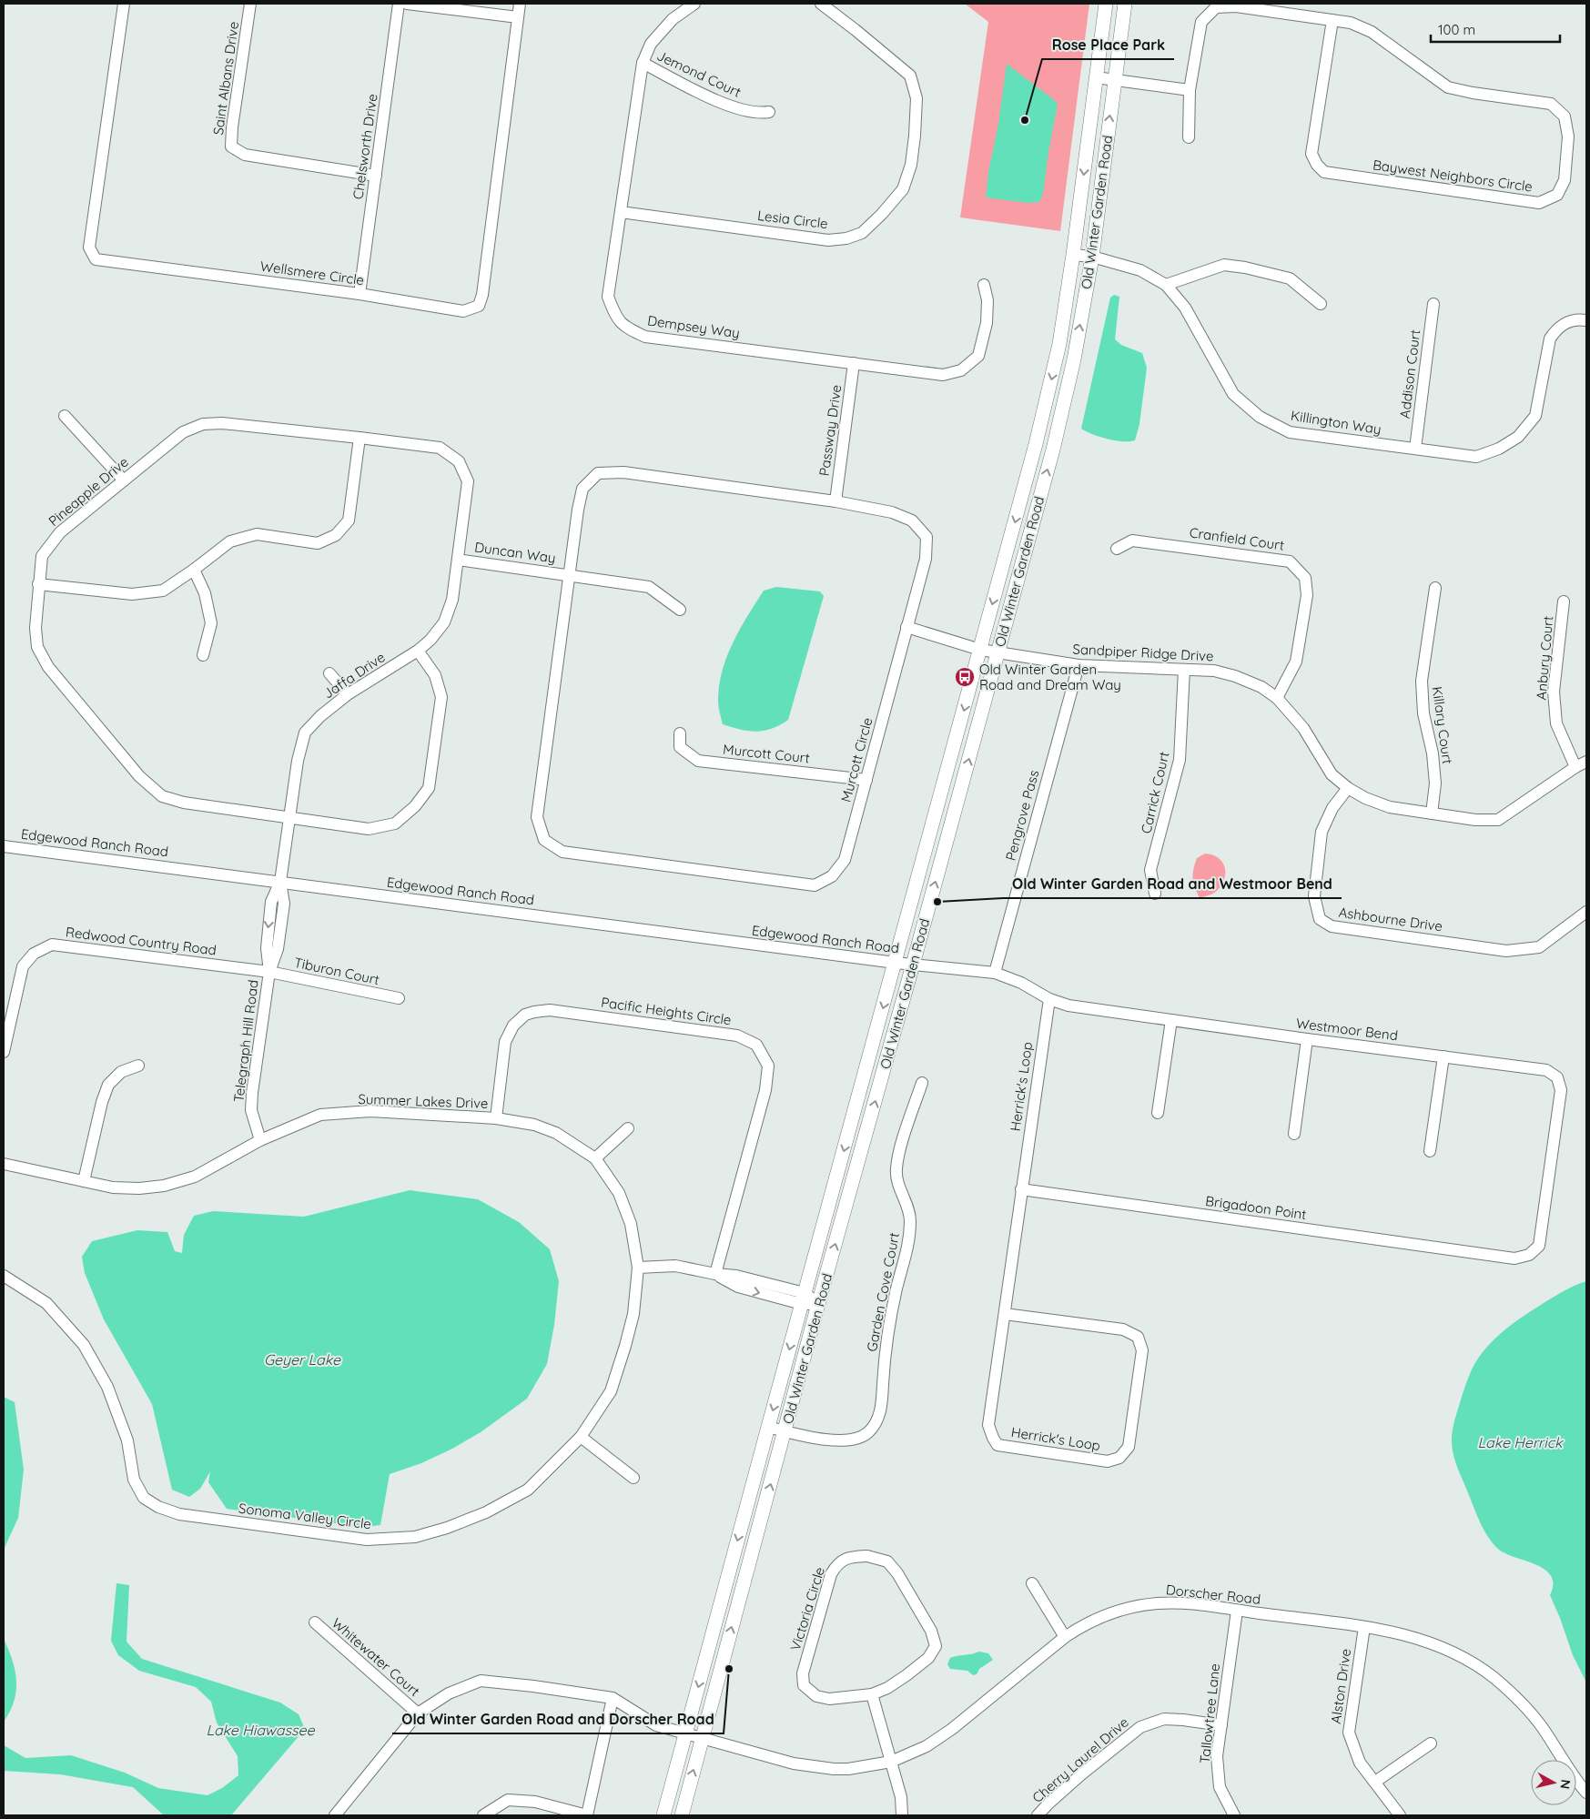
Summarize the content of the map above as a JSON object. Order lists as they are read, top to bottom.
{
  "streets": {
    "main road": ["Old Winter Garden Road"],
    "street": [
      "Jemond Court",
      "Saint Albans Drive",
      "Chelsworth Drive",
      "Baywest Neighbors Circle",
      "Lesia Circle",
      "Wellsmere Circle",
      "Dempsey Way",
      "Addison Court",
      "Killington Way",
      "Passway Drive",
      "Pineapple Drive",
      "Cranfield Court",
      "Duncan Way",
      "Sandpiper Ridge Drive",
      "Anbury Court",
      "Jaffa Drive",
      "Killary Court",
      "Murcott Court",
      "Murcott Circle",
      "Carrick Court",
      "Pengrove Pass",
      "Edgewood Ranch Road",
      "Ashbourne Drive",
      "Redwood Country Road",
      "Tiburon Court",
      "Pacific Heights Circle",
      "Westmoor Bend",
      "Telegraph Hill Road",
      "Herrick's Loop",
      "Summer Lakes Drive",
      "Brigadoon Point",
      "Garden Cove Court",
      "Sonoma Valley Circle",
      "Dorscher Road",
      "Victoria Circle",
      "Whitewater Court",
      "Alston Drive",
      "Tallowtree Lane",
      "Cherry Laurel Drive"
    ]
  },
  "crossings": [
    ["Jemond Court", "Dempsey Way"],
    ["Saint Albans Drive", "Chelsworth Drive"],
    ["Chelsworth Drive", "Wellsmere Circle"],
    ["Old Winter Garden Road", "Killington Way"],
    ["Old Winter Garden Road", "Sandpiper Ridge Drive"],
    ["Old Winter Garden Road", "Edgewood Ranch Road"],
    ["Old Winter Garden Road", "Westmoor Bend"],
    ["Old Winter Garden Road", "Garden Cove Court"],
    ["Old Winter Garden Road", "Dorscher Road"],
    ["Lesia Circle", "Dempsey Way"],
    ["Dempsey Way", "Passway Drive"],
    ["Addison Court", "Killington Way"],
    ["Passway Drive", "Murcott Circle"],
    ["Pineapple Drive", "Duncan Way"],
    ["Pineapple Drive", "Jaffa Drive"],
    ["Cranfield Court", "Sandpiper Ridge Drive"],
    ["Duncan Way", "Jaffa Drive"],
    ["Duncan Way", "Murcott Circle"],
    ["Sandpiper Ridge Drive", "Anbury Court"],
    ["Sandpiper Ridge Drive", "Killary Court"],
    ["Sandpiper Ridge Drive", "Murcott Circle"],
    ["Sandpiper Ridge Drive", "Carrick Court"],
    ["Sandpiper Ridge Drive", "Pengrove Pass"],
    ["Sandpiper Ridge Drive", "Ashbourne Drive"],
    ["Jaffa Drive", "Edgewood Ranch Road"],
    ["Jaffa Drive", "Telegraph Hill Road"],
    ["Murcott Court", "Murcott Circle"],
    ["Pengrove Pass", "Westmoor Bend"],
    ["Edgewood Ranch Road", "Westmoor Bend"],
    ["Edgewood Ranch Road", "Telegraph Hill Road"],
    ["Redwood Country Road", "Tiburon Court"],
    ["Redwood Country Road", "Telegraph Hill Road"],
    ["Tiburon Court", "Telegraph Hill Road"],
    ["Pacific Heights Circle", "Summer Lakes Drive"],
    ["Westmoor Bend", "Herrick's Loop"],
    ["Westmoor Bend", "Brigadoon Point"],
    ["Telegraph Hill Road", "Summer Lakes Drive"],
    ["Herrick's Loop", "Brigadoon Point"],
    ["Summer Lakes Drive", "Sonoma Valley Circle"],
    ["Dorscher Road", "Alston Drive"],
    ["Dorscher Road", "Tallowtree Lane"],
    ["Tallowtree Lane", "Cherry Laurel Drive"]
  ],
  "water": ["Geyer Lake", "Lake Herrick", "Lake Hiawassee"],
  "places": {
    "other": ["Rose Place Park", "Old Winter Garden Road and Westmoor Bend", "Old Winter Garden Road and Dorscher Road"],
    "bus stop": ["Old Winter Garden Road and Dream Way"]
  },
  "scale_bar": "100 m",
  "north": "right"
}
